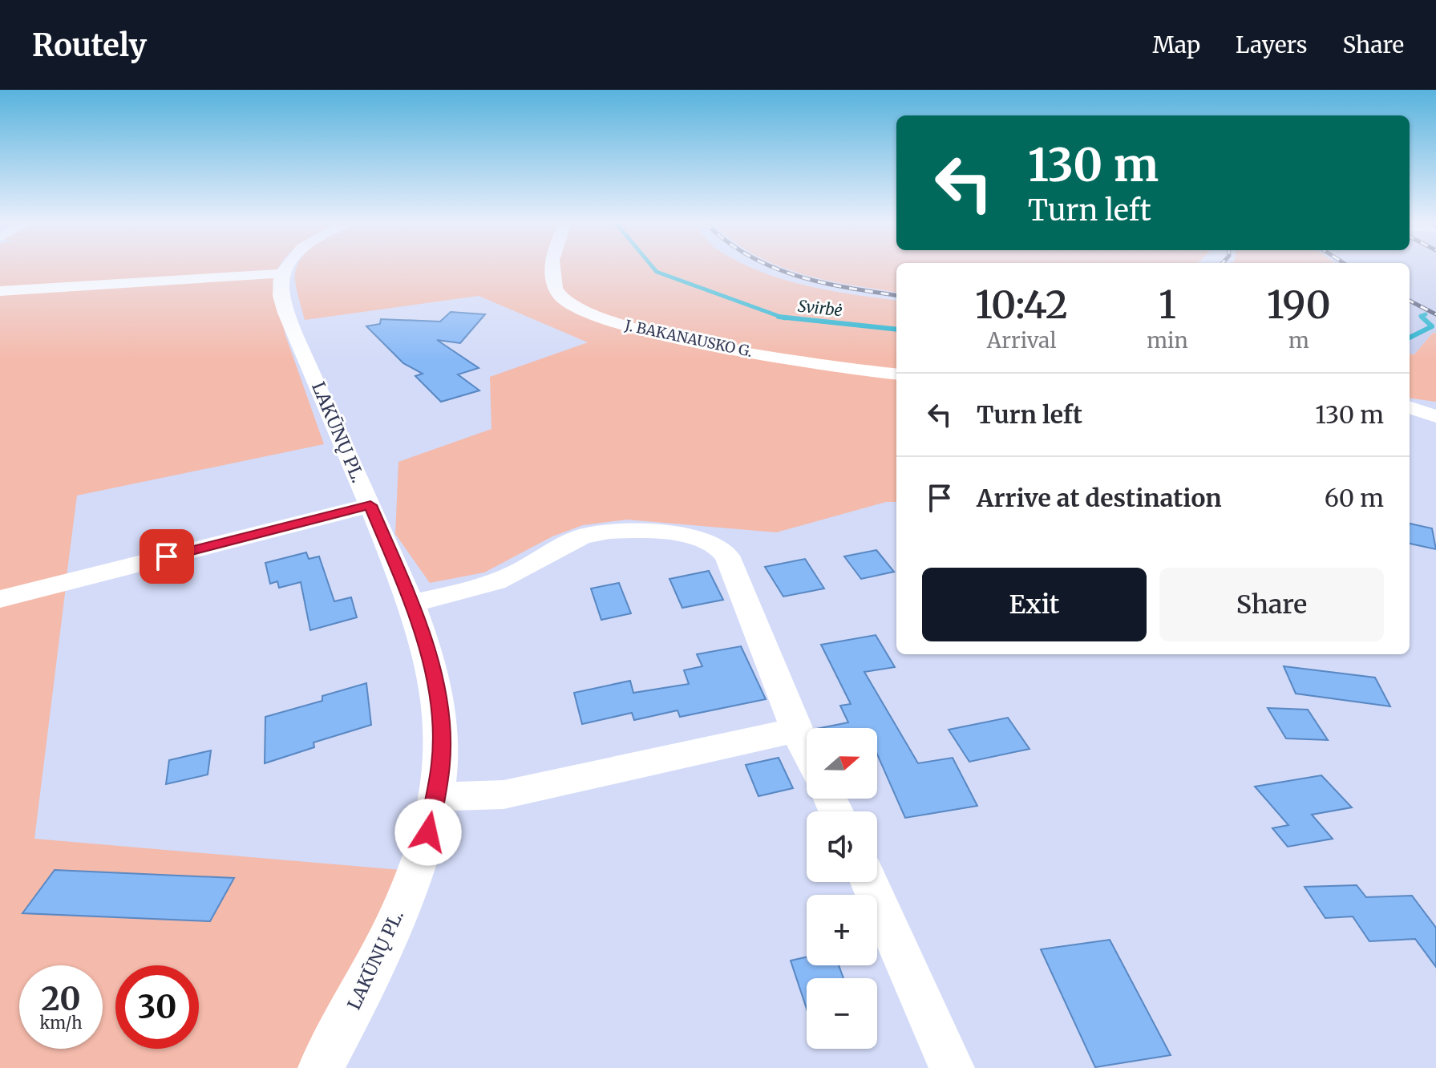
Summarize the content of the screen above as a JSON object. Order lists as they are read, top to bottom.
{
  "streets": {
    "street": ["J. BAKANAUSKO G.", "LAKŪNŲ PL."]
  },
  "water": ["Svirbė"],
  "north": "right",
  "page": {
    "header": "Routely",
    "nav": ["Map", "Layers", "Share"],
    "turn": ["130 m", "Turn left"],
    "eta": [
      "10:42",
      "Arrival",
      "1",
      "min",
      "190",
      "m"
    ],
    "list": [
      {
        "name": "Turn left",
        "value": "130 m"
      },
      {
        "name": "Arrive at destination",
        "value": "60 m"
      }
    ],
    "buttons": ["Exit", "Share"],
    "map_buttons": ["+", "−"],
    "speed": "20 km/h",
    "limit": "30"
  }
}
